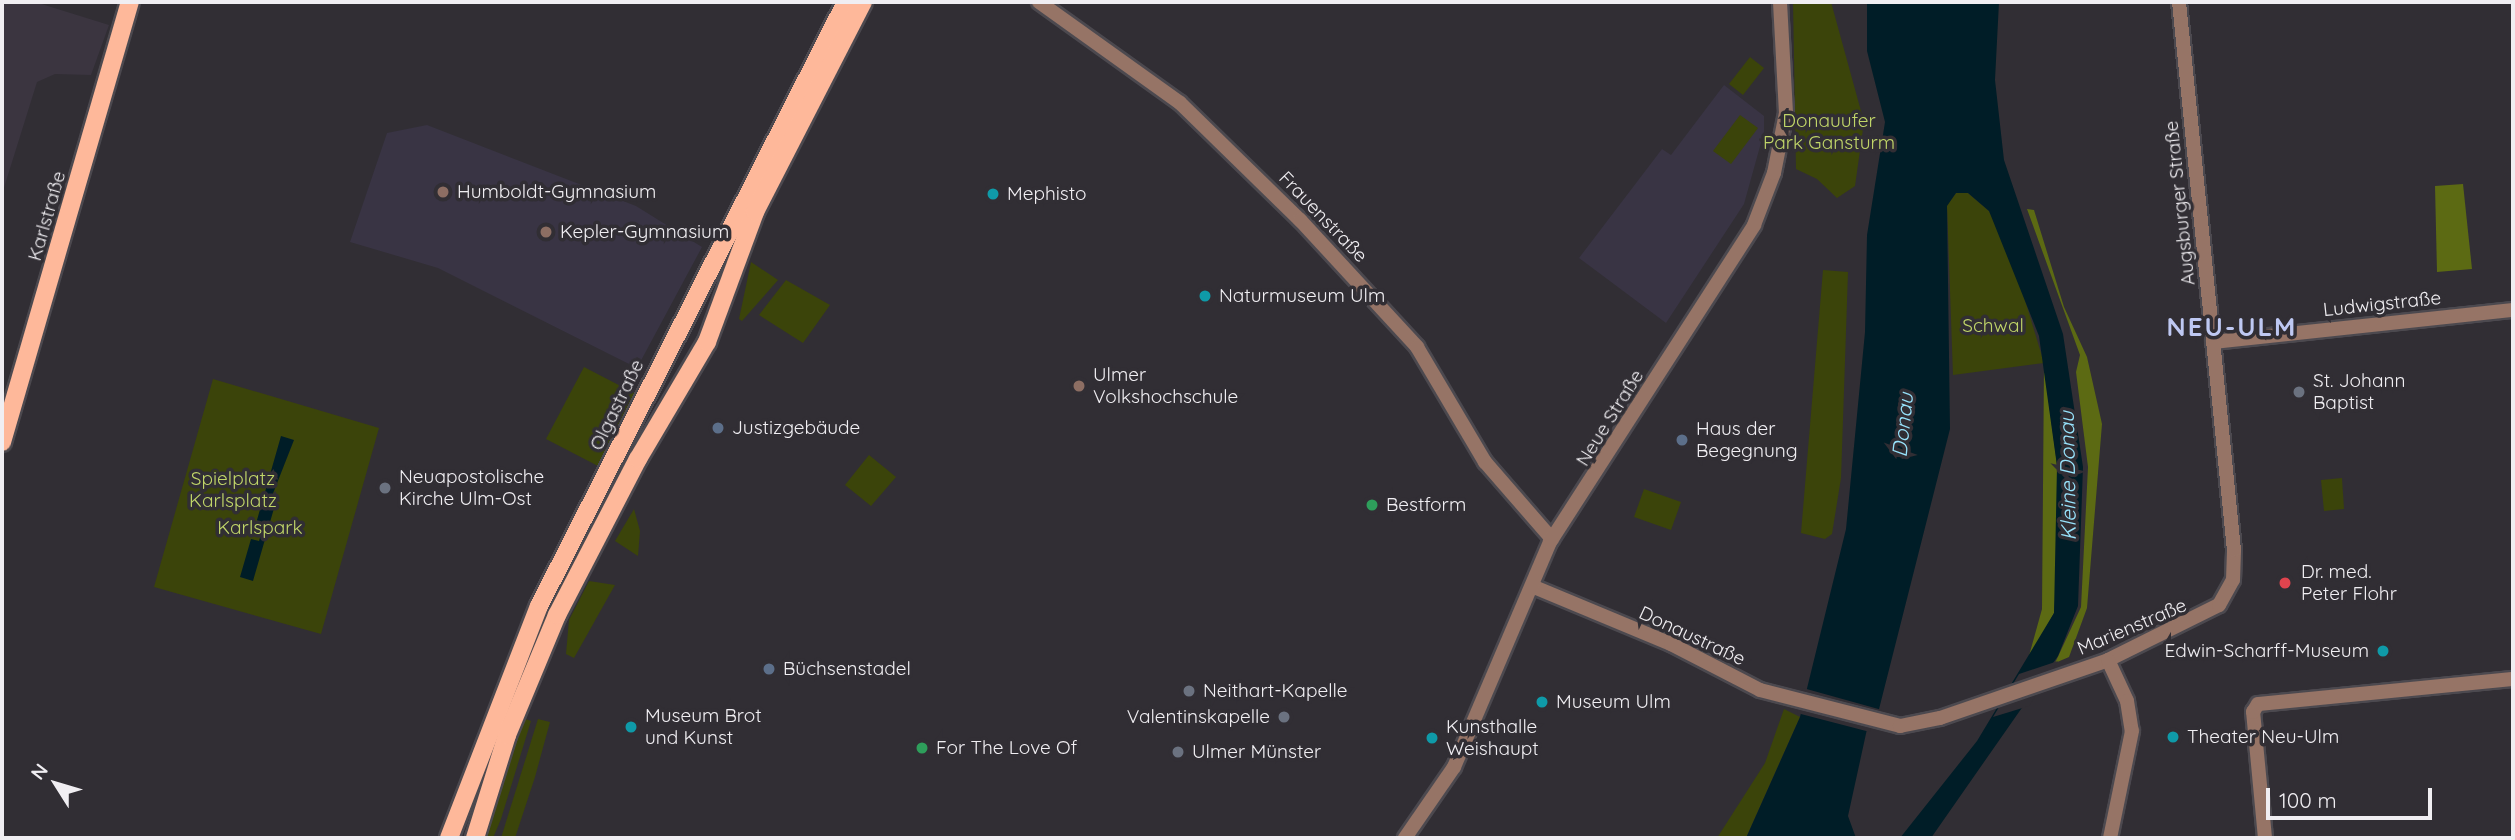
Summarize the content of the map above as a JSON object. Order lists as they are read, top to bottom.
{
  "streets": {
    "main road": ["Karlstraße", "Olgastraße"],
    "street": [
      "Augsburger Straße",
      "Frauenstraße",
      "Ludwigstraße",
      "Neue Straße",
      "Marienstraße",
      "Donaustraße"
    ]
  },
  "crossings": [
    ["Augsburger Straße", "Ludwigstraße"],
    ["Augsburger Straße", "Marienstraße"],
    ["Frauenstraße", "Neue Straße"],
    ["Neue Straße", "Donaustraße"],
    ["Marienstraße", "Donaustraße"]
  ],
  "districts": ["NEU-ULM"],
  "water": ["Donau", "Kleine Donau"],
  "parks": [
    "Donauufer Park Gansturm",
    "Schwal",
    "Spielplatz Karlsplatz",
    "Karlspark"
  ],
  "places": [
    "Humboldt-Gymnasium",
    "Mephisto",
    "Kepler-Gymnasium",
    "Naturmuseum Ulm",
    "Ulmer Volkshochschule",
    "St. Johann Baptist",
    "Justizgebäude",
    "Haus der Begegnung",
    "Neuapostolische Kirche Ulm-Ost",
    "Bestform",
    "Dr. med. Peter Flohr",
    "Edwin-Scharff-Museum",
    "Büchsenstadel",
    "Neithart-Kapelle",
    "Museum Ulm",
    "Valentinskapelle",
    "Museum Brot und Kunst",
    "Theater Neu-Ulm",
    "Kunsthalle Weishaupt",
    "For The Love Of",
    "Ulmer Münster"
  ],
  "scale_bar": "100 m",
  "north": "top left"
}
